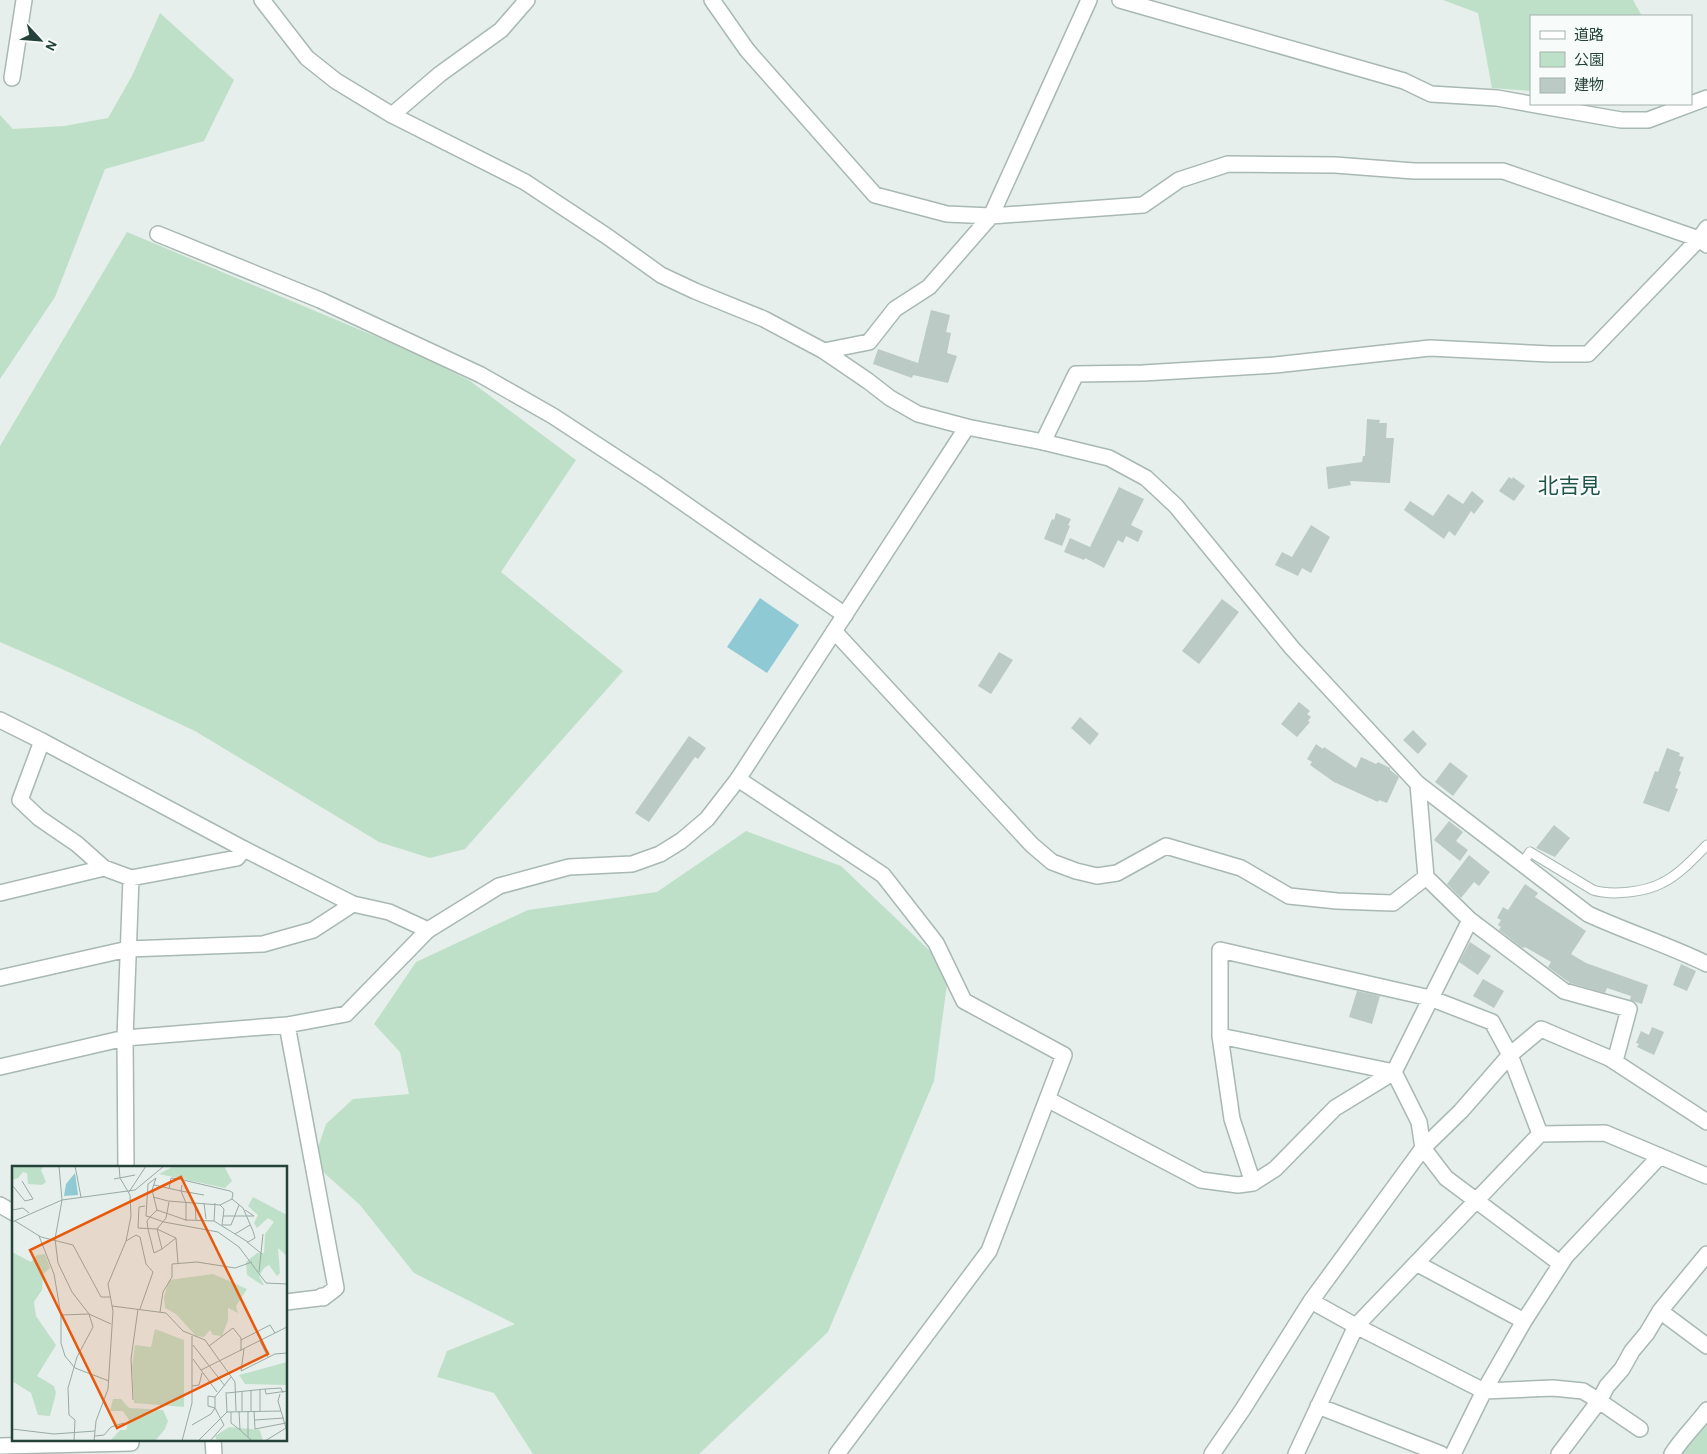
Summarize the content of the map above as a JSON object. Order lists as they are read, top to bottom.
{
  "districts": ["北吉見"],
  "legend": ["道路", "公園", "建物"],
  "north": "bottom right"
}
